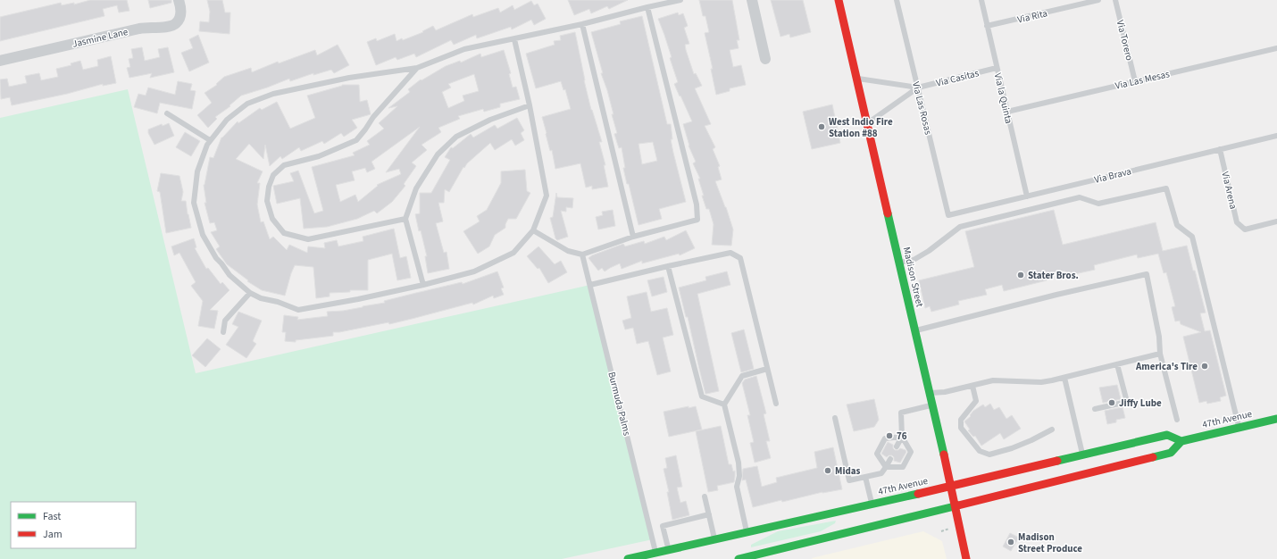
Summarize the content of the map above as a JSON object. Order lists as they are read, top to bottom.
{
  "streets": {
    "main road": ["Madison Street", "47th Avenue"],
    "street": ["Jasmine Lane"],
    "lane": [
      "Via Rita",
      "Via Torero",
      "Via Casitas",
      "Via Las Mesas",
      "Via la Quinta",
      "Via Las Rosas",
      "Via Brava",
      "Via Arena",
      "Burmuda Palms"
    ]
  },
  "crossings": [
    ["Via Rita", "Via la Quinta"],
    ["Via Torero", "Via Las Mesas"],
    ["Via Casitas", "Via la Quinta"],
    ["Via Casitas", "Via Las Rosas"],
    ["Via Casitas", "Madison Street"],
    ["Via Las Mesas", "Via la Quinta"],
    ["Via la Quinta", "Via Brava"],
    ["Via Las Rosas", "Via Brava"],
    ["Via Brava", "Via Arena"],
    ["Madison Street", "47th Avenue"],
    ["Burmuda Palms", "47th Avenue"]
  ],
  "places": [
    "West Indio Fire Station #88",
    "Stater Bros.",
    "America's Tire",
    "Jiffy Lube",
    "76",
    "Midas",
    "Madison Street Produce"
  ],
  "legend": ["Fast", "Jam"]
}
